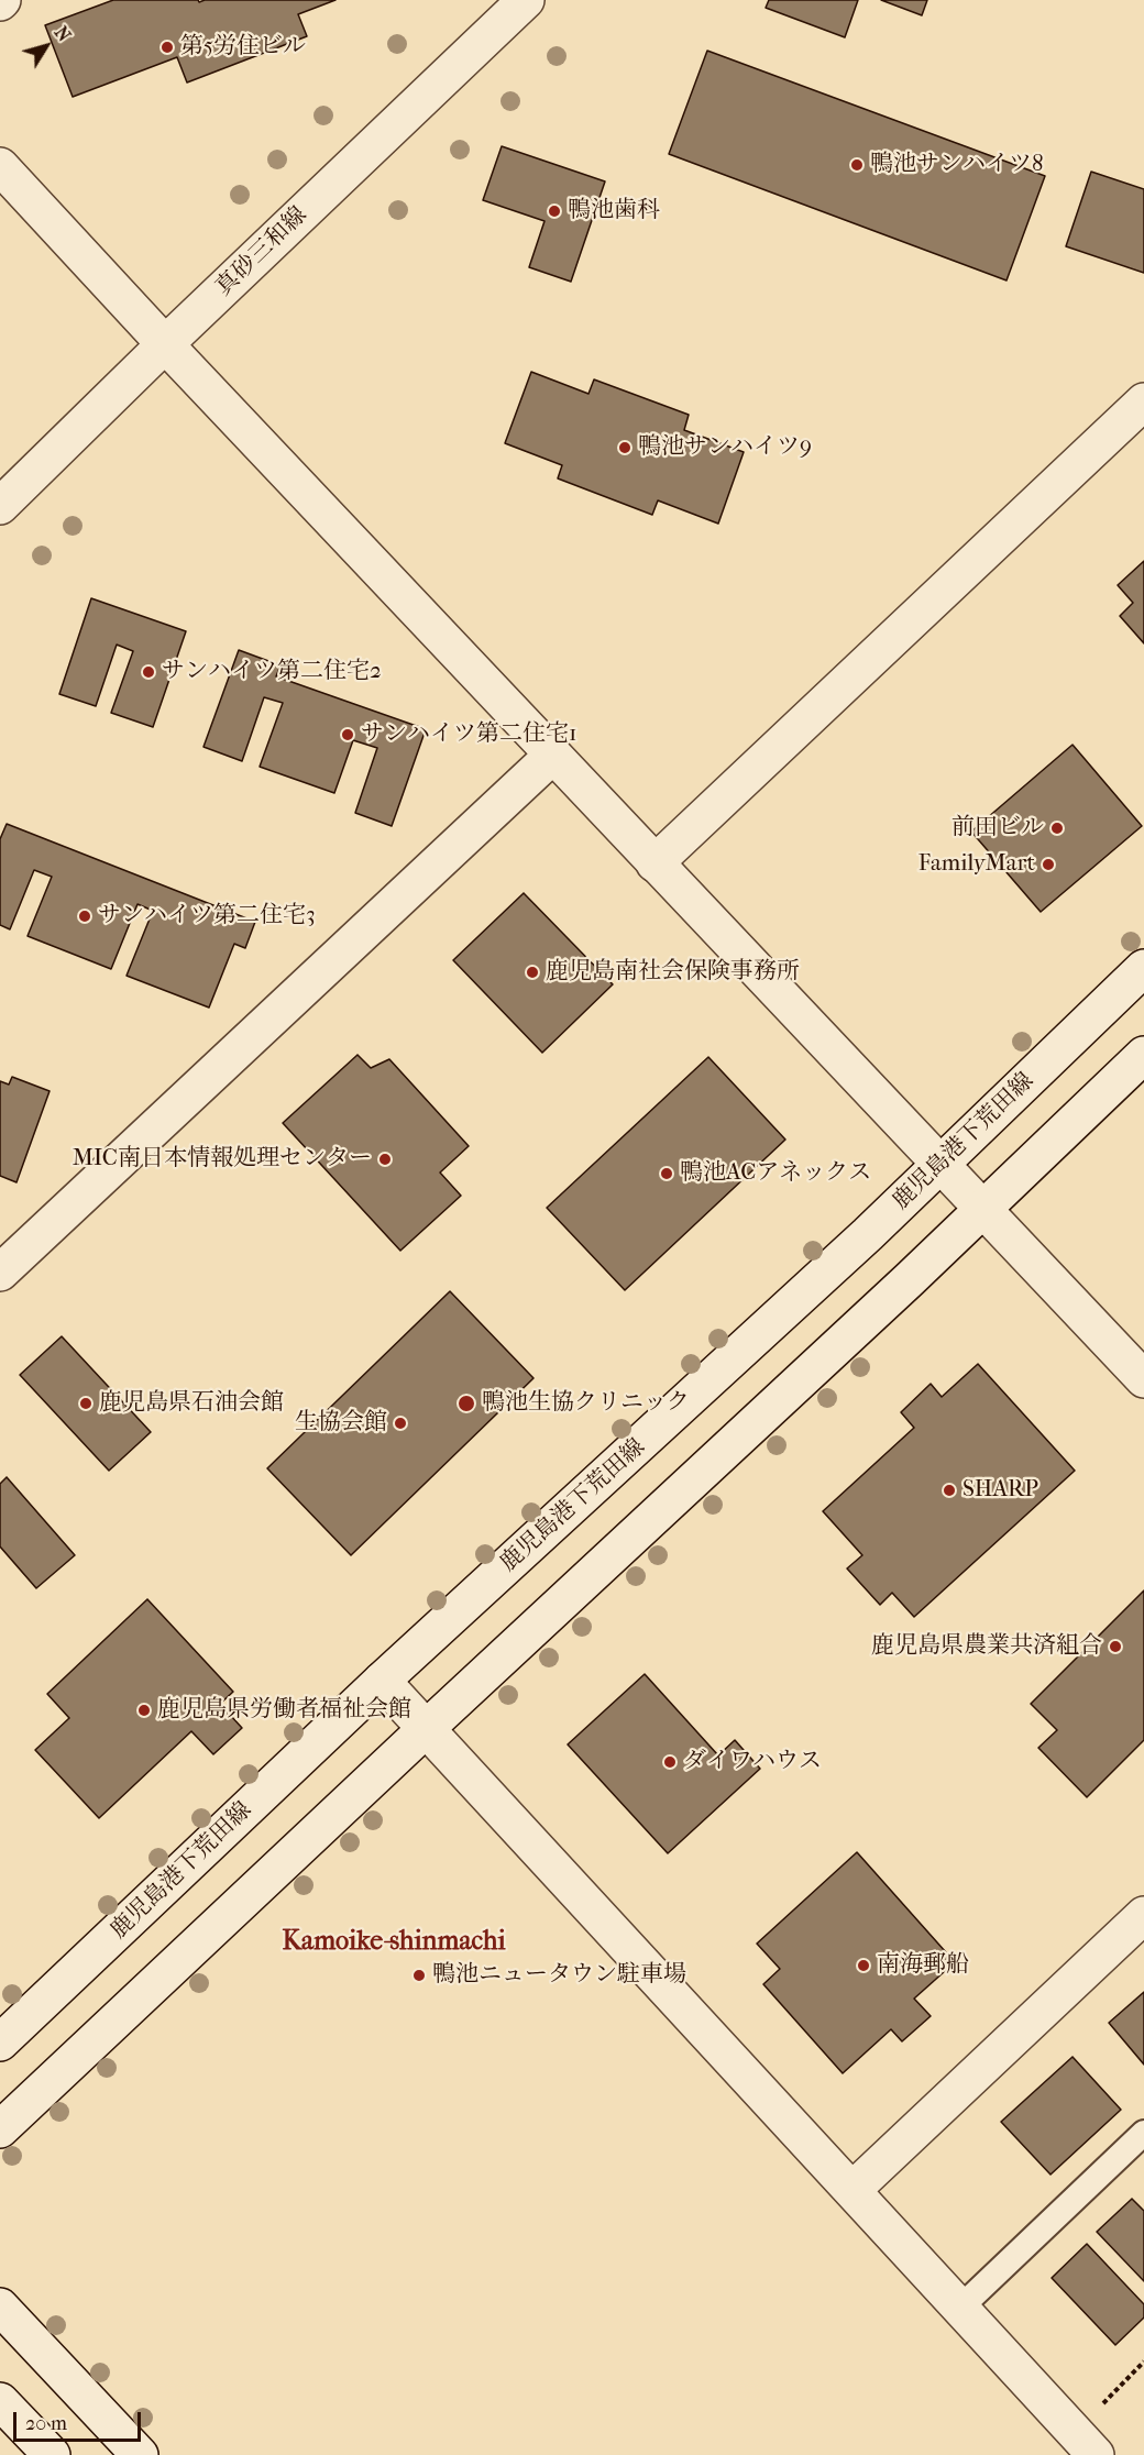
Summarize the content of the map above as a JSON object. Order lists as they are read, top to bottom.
{
  "streets": {
    "street": ["真砂三和線", "鹿児島港下荒田線"]
  },
  "districts": ["Kamoike-shinmachi"],
  "places": [
    "第5労住ビル",
    "鴨池サンハイツ8",
    "鴨池歯科",
    "鴨池サンハイツ9",
    "サンハイツ第二住宅2",
    "サンハイツ第二住宅1",
    "前田ビル",
    "FamilyMart",
    "サンハイツ第二住宅3",
    "鹿児島南社会保険事務所",
    "MIC南日本情報処理センター",
    "鴨池ACアネックス",
    "鹿児島県石油会館",
    "鴨池生協クリニック",
    "生協会館",
    "SHARP",
    "鹿児島県農業共済組合",
    "鹿児島県労働者福祉会館",
    "ダイワハウス",
    "南海郵船",
    "鴨池ニュータウン駐車場"
  ],
  "scale_bar": "20 m",
  "north": "top right"
}
